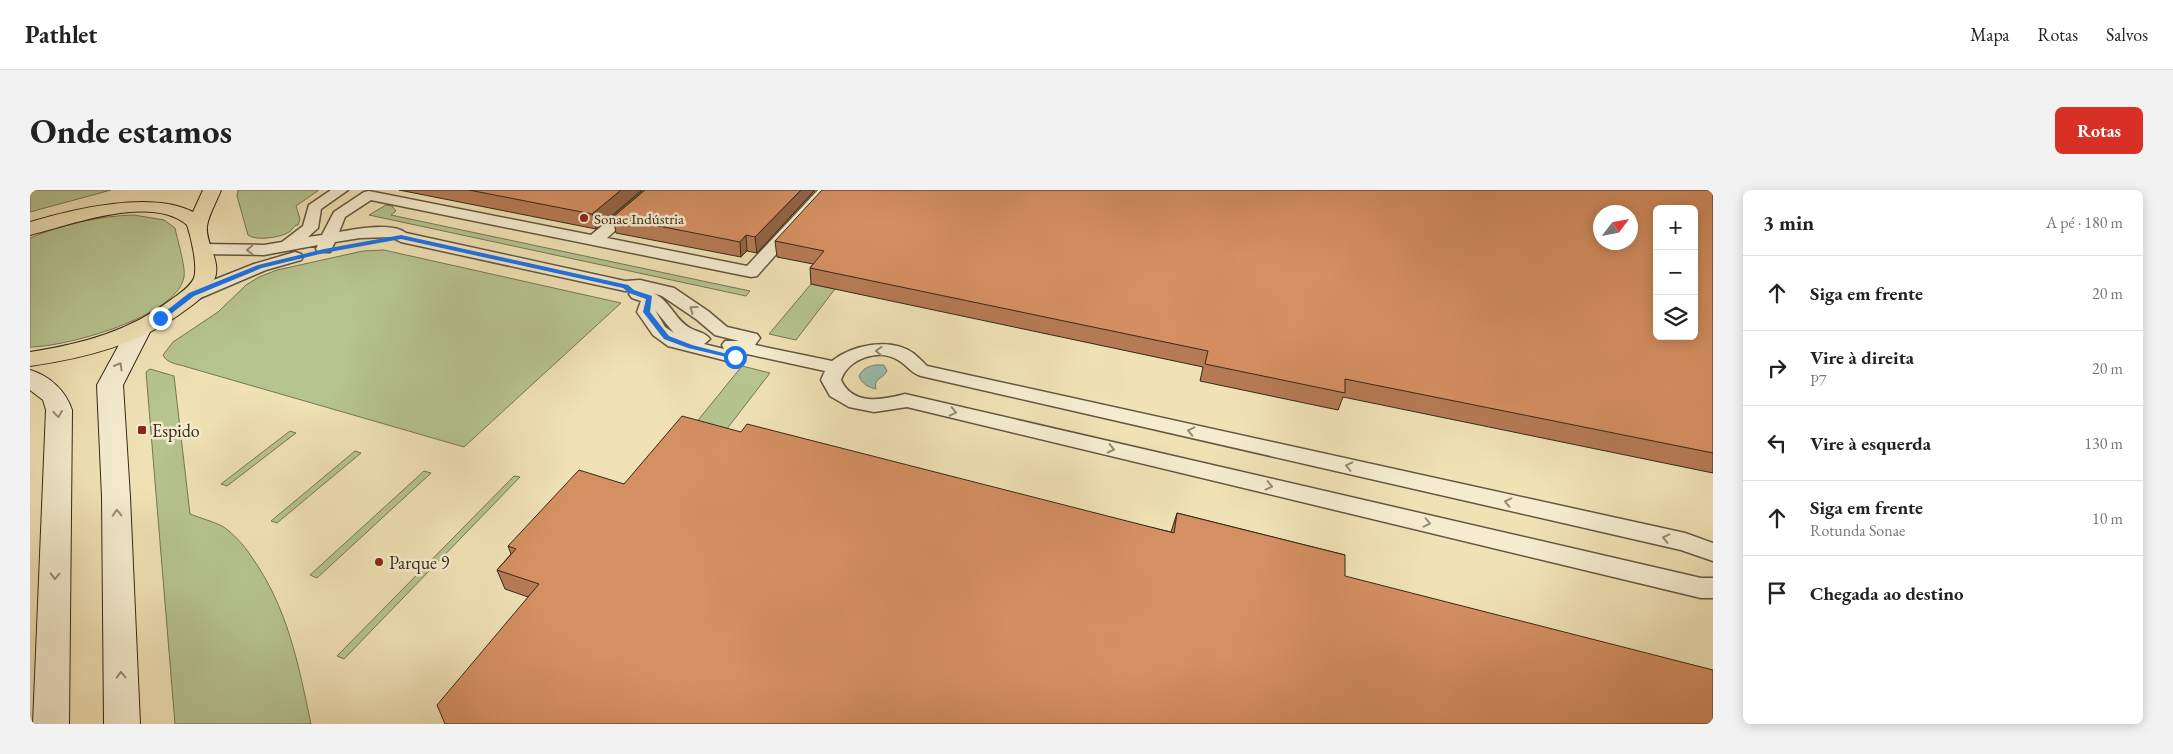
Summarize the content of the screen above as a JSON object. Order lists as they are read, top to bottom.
{
  "places": {
    "other": ["Sonae Indústria", "Parque 9"],
    "transit": ["Espido"]
  },
  "north": "top right",
  "page": {
    "header": "Pathlet",
    "nav": ["Mapa", "Rotas", "Salvos"],
    "buttons": "Rotas",
    "title": "Onde estamos",
    "heading": ["3 min", "A pé · 180 m"],
    "map_buttons": ["+", "−"],
    "list": [
      ["Siga em frente", "20 m"],
      ["Vire à direita", "P7", "20 m"],
      ["Vire à esquerda", "130 m"],
      ["Siga em frente", "Rotunda Sonae", "10 m"],
      "Chegada ao destino"
    ]
  }
}
